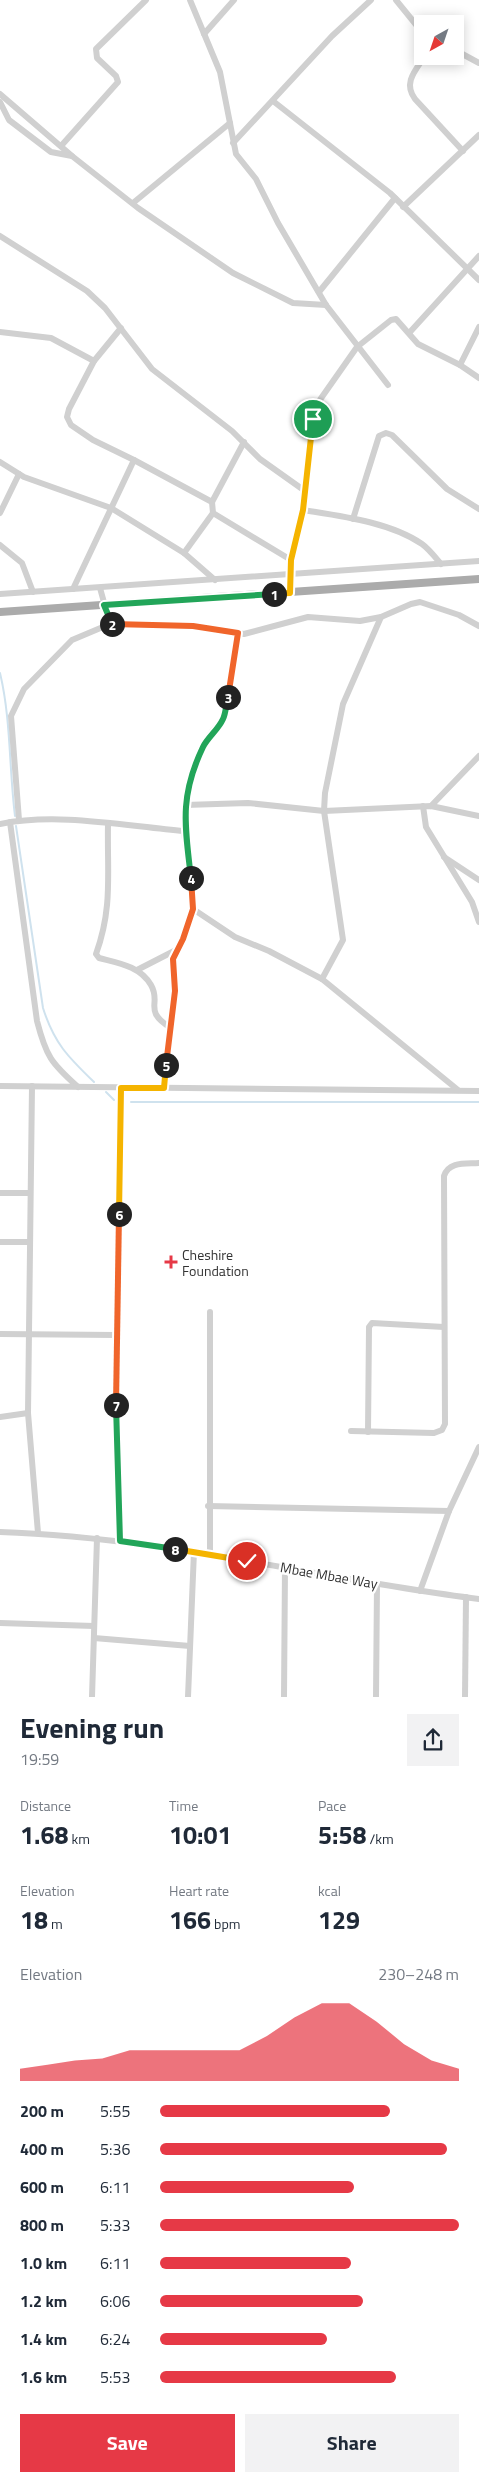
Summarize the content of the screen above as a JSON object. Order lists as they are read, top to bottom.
{
  "streets": {
    "street": ["Mbae Mbae Way"]
  },
  "places": {
    "health": ["Cheshire Foundation"]
  },
  "north": "bottom left",
  "page": {
    "pins": [
      "1",
      "2",
      "3",
      "4",
      "5",
      "6",
      "7",
      "8"
    ],
    "heading": ["Evening run", "19:59"],
    "stats": [
      ["Distance", "1.68 km"],
      ["Time", "10:01"],
      ["Pace", "5:58 /km"],
      ["Elevation", "18 m"],
      ["Heart rate", "166 bpm"],
      ["kcal", "129"]
    ],
    "chart": ["Elevation", "230–248 m"],
    "list": [
      {
        "name": "200 m",
        "note": "5:55"
      },
      {
        "name": "400 m",
        "note": "5:36"
      },
      {
        "name": "600 m",
        "note": "6:11"
      },
      {
        "name": "800 m",
        "note": "5:33"
      },
      {
        "name": "1.0 km",
        "note": "6:11"
      },
      {
        "name": "1.2 km",
        "note": "6:06"
      },
      {
        "name": "1.4 km",
        "note": "6:24"
      },
      {
        "name": "1.6 km",
        "note": "5:53"
      }
    ],
    "buttons": ["Save", "Share"]
  }
}
